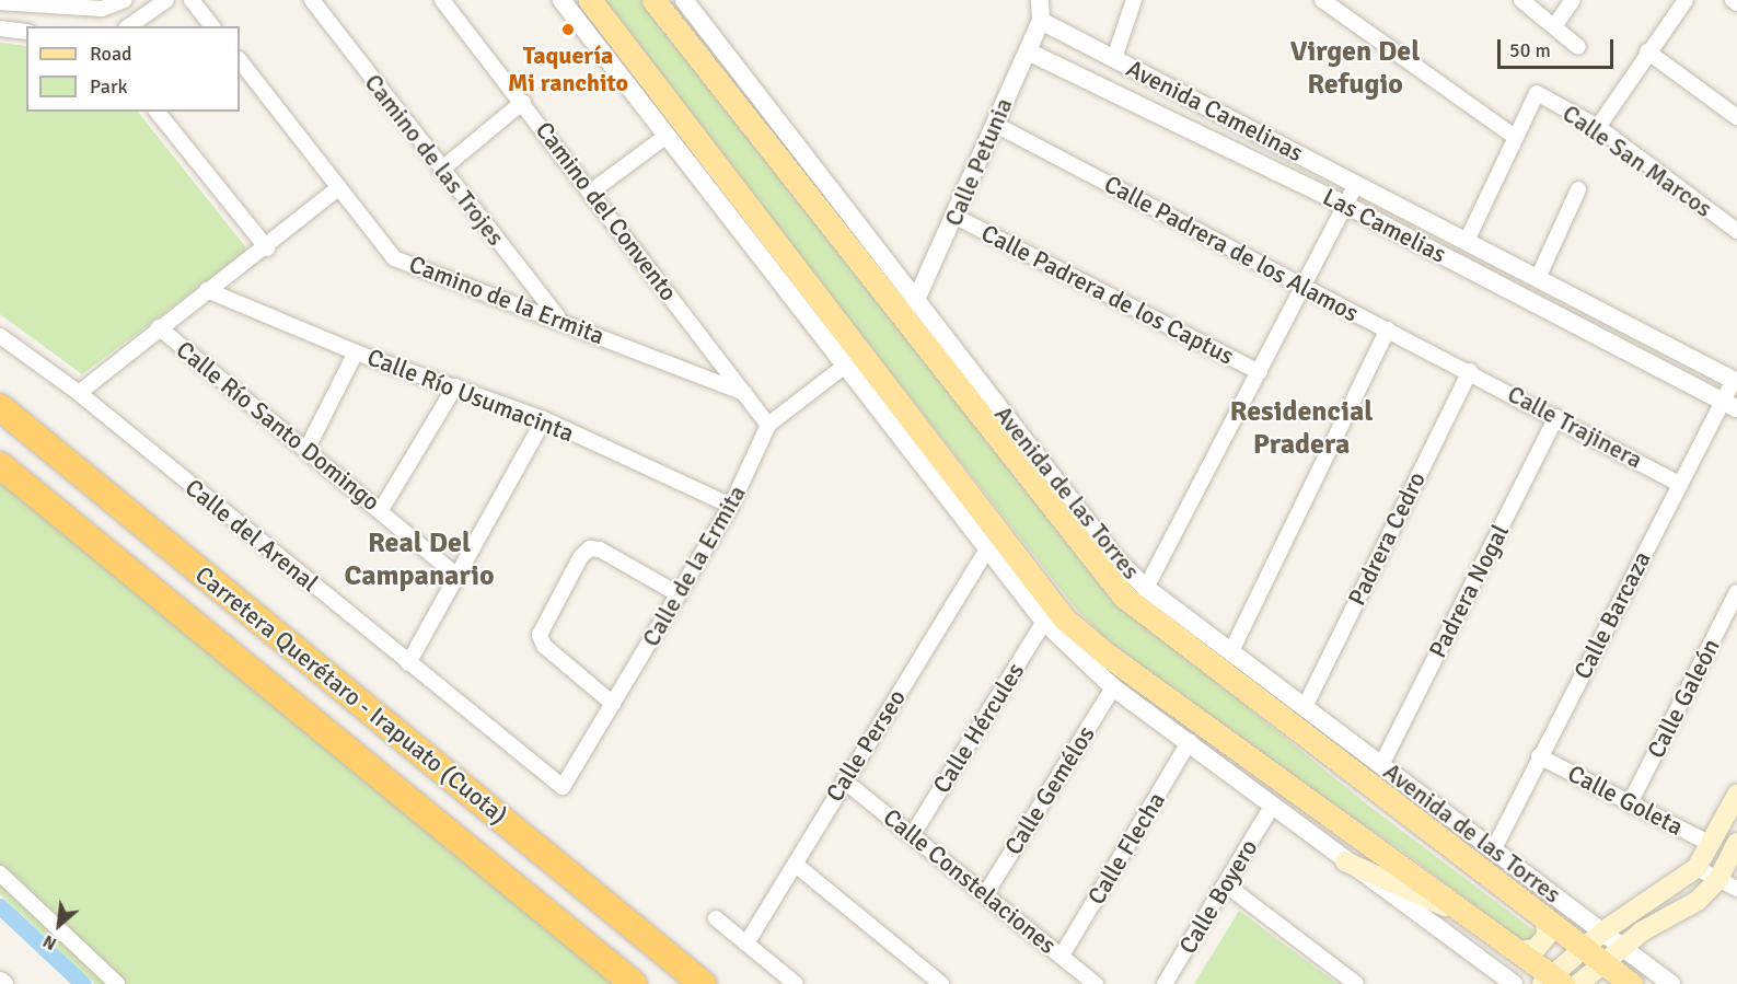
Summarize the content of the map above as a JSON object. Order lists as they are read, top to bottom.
{
  "streets": {
    "highway": ["Carretera Querétaro - Irapuato (Cuota)"],
    "main road": ["Avenida de las Torres"],
    "street": [
      "Avenida Camelinas",
      "Camino de las Trojes",
      "Calle San Marcos",
      "Calle Petunia",
      "Camino del Convento",
      "Las Camelias",
      "Calle Padrera de los Alamos",
      "Calle Padrera de los Captus",
      "Camino de la Ermita",
      "Calle Río Usumacinta",
      "Calle Río Santo Domingo",
      "Calle Trajinera",
      "Calle del Arenal",
      "Padrera Cedro",
      "Calle de la Ermita",
      "Padrera Nogal",
      "Calle Barcaza",
      "Calle Galeón",
      "Calle Hércules",
      "Calle Perseo",
      "Calle Gemélos",
      "Calle Goleta",
      "Calle Flecha",
      "Calle Constelaciones",
      "Calle Boyero"
    ]
  },
  "crossings": [
    ["Avenida Camelinas", "Calle Petunia"],
    ["Avenida Camelinas", "Calle Barcaza"],
    ["Camino de las Trojes", "Camino de la Ermita"],
    ["Calle Petunia", "Las Camelias"],
    ["Calle Petunia", "Calle Padrera de los Alamos"],
    ["Calle Petunia", "Calle Padrera de los Captus"],
    ["Calle Petunia", "Avenida de las Torres"],
    ["Camino del Convento", "Camino de la Ermita"],
    ["Camino del Convento", "Calle de la Ermita"],
    ["Las Camelias", "Calle Barcaza"],
    ["Calle Padrera de los Alamos", "Calle Trajinera"],
    ["Calle Padrera de los Alamos", "Padrera Cedro"],
    ["Calle Río Usumacinta", "Calle de la Ermita"],
    ["Calle Trajinera", "Padrera Cedro"],
    ["Calle Trajinera", "Padrera Nogal"],
    ["Calle Trajinera", "Calle Barcaza"],
    ["Avenida de las Torres", "Padrera Cedro"],
    ["Avenida de las Torres", "Padrera Nogal"],
    ["Avenida de las Torres", "Calle Barcaza"],
    ["Calle del Arenal", "Calle de la Ermita"],
    ["Calle Barcaza", "Calle Goleta"],
    ["Calle Galeón", "Calle Goleta"],
    ["Calle Hércules", "Calle Constelaciones"],
    ["Calle Perseo", "Calle Constelaciones"],
    ["Calle Gemélos", "Calle Constelaciones"],
    ["Calle Flecha", "Calle Constelaciones"]
  ],
  "districts": ["Virgen Del Refugio", "Residencial Pradera", "Real Del Campanario"],
  "places": ["Taquería Mi ranchito"],
  "legend": ["Road", "Park"],
  "scale_bar": "50 m",
  "north": "bottom left"
}
